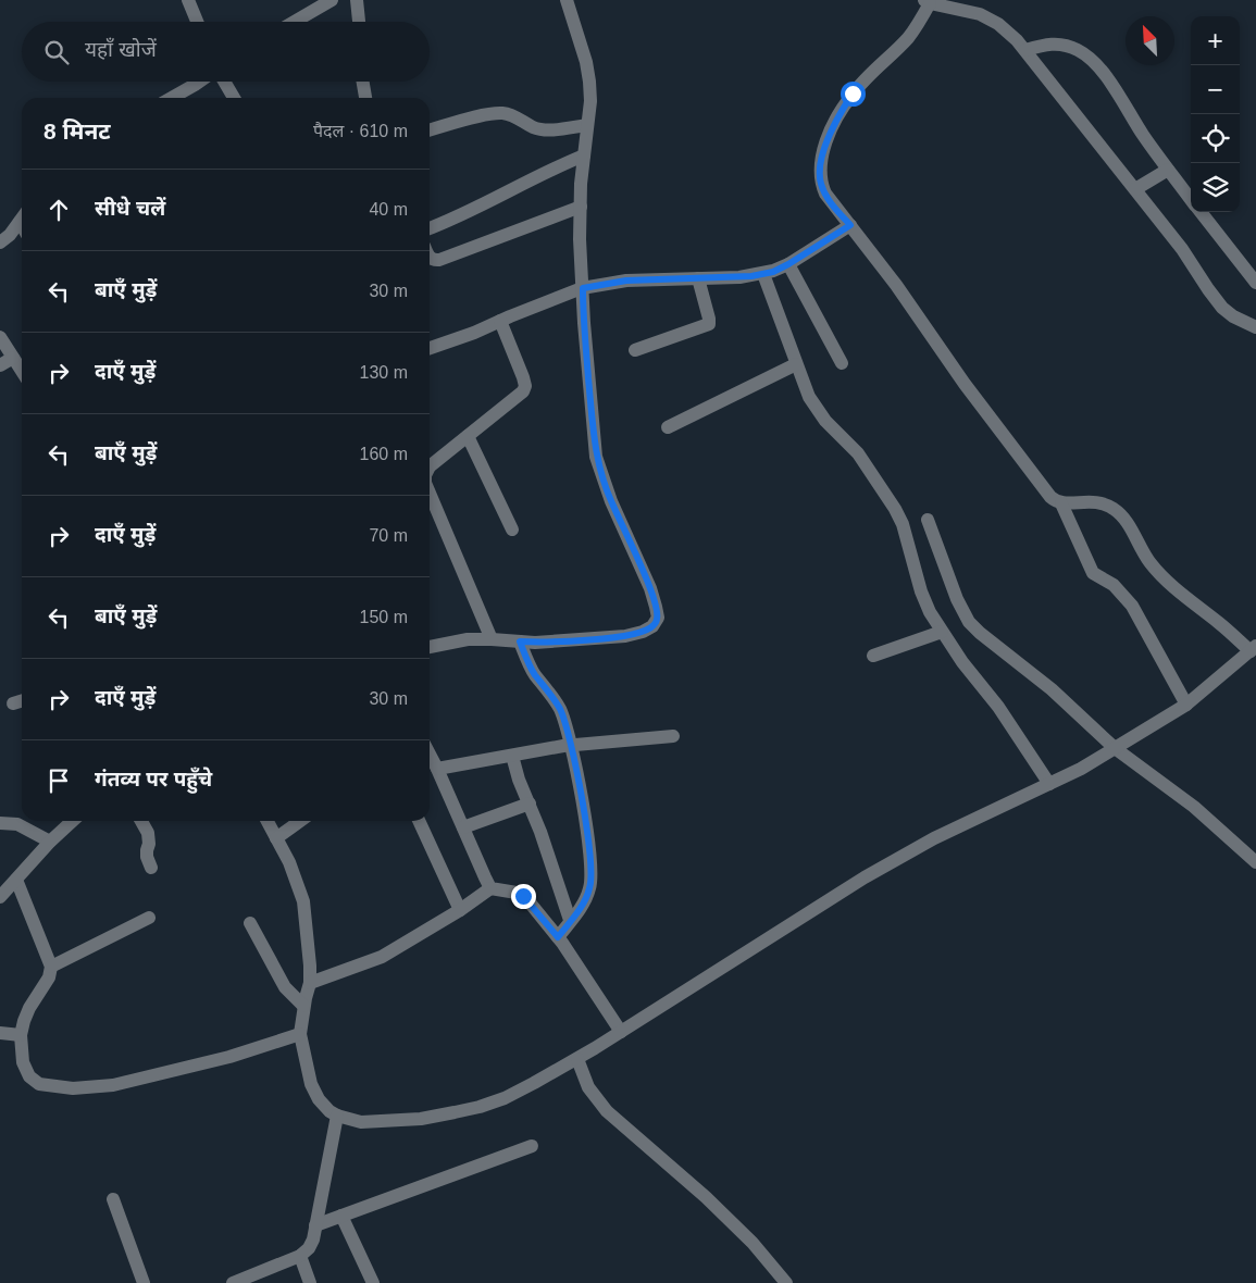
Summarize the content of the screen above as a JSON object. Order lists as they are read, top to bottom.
{
  "north": "top left",
  "page": {
    "map_buttons": ["+", "−"],
    "search": "यहाँ खोजें",
    "heading": ["8 मिनट", "पैदल · 610 m"],
    "list": [
      ["सीधे चलें", "40 m"],
      ["बाएँ मुड़ें", "30 m"],
      ["दाएँ मुड़ें", "130 m"],
      ["बाएँ मुड़ें", "160 m"],
      ["दाएँ मुड़ें", "70 m"],
      ["बाएँ मुड़ें", "150 m"],
      ["दाएँ मुड़ें", "30 m"],
      "गंतव्य पर पहुँचे"
    ]
  }
}
